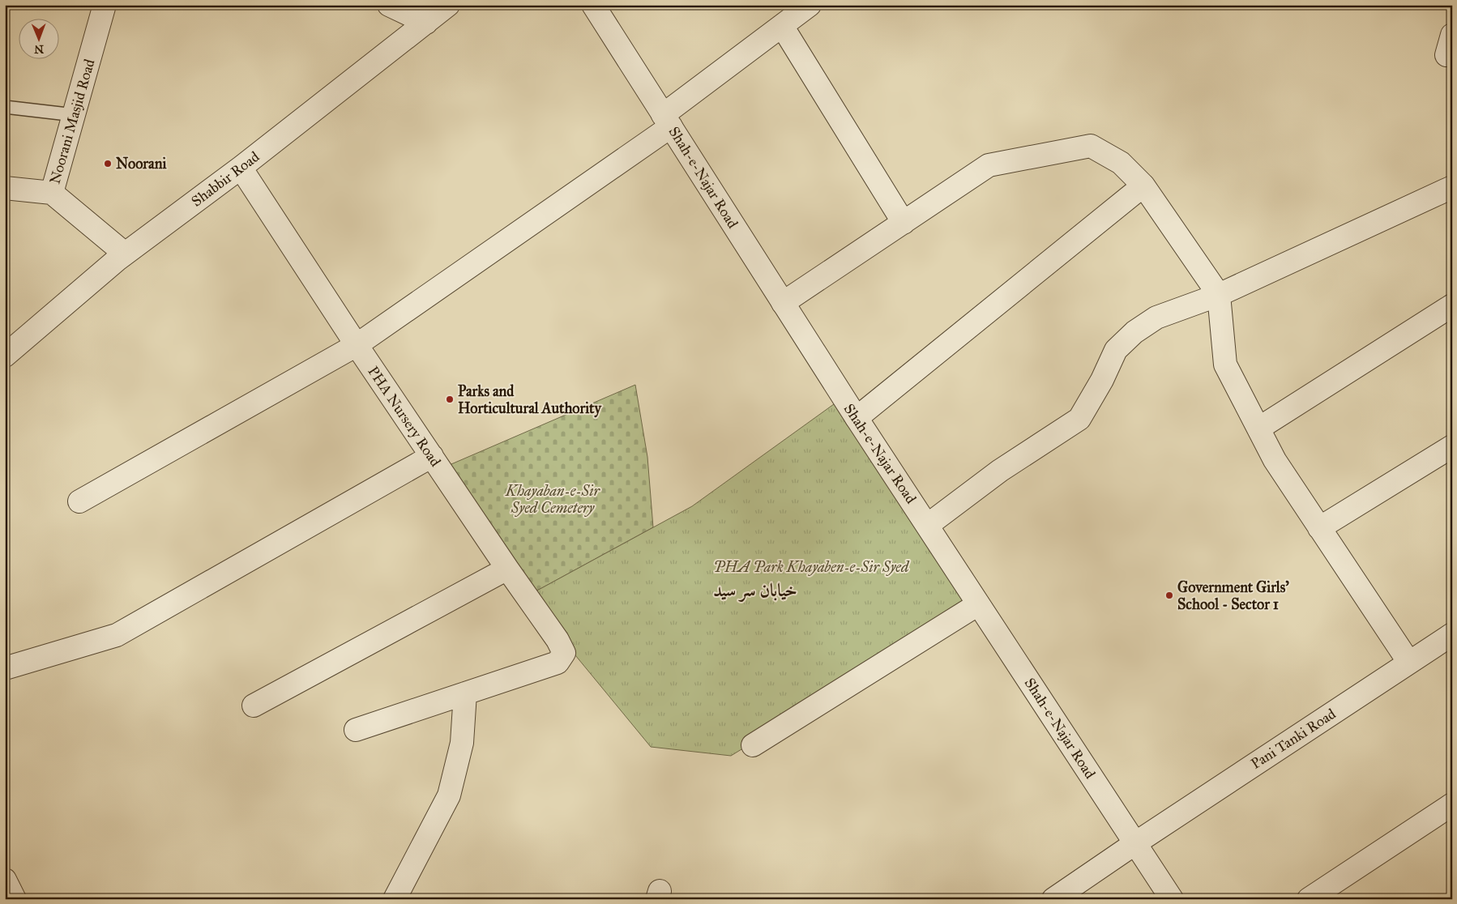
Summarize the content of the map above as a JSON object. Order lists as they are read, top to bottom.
{
  "streets": {
    "street": [
      "Noorani Masjid Road",
      "Shah-e-Najar Road",
      "Shabbir Road",
      "PHA Nursery Road",
      "Pani Tanki Road"
    ]
  },
  "crossings": [
    ["Noorani Masjid Road", "Shabbir Road"],
    ["Shah-e-Najar Road", "Pani Tanki Road"],
    ["Shabbir Road", "PHA Nursery Road"]
  ],
  "districts": ["خیابان سر سید"],
  "parks": ["Khayaban-e-Sir Syed Cemetery", "PHA Park Khayaben-e-Sir Syed"],
  "places": ["Noorani", "Parks and Horticultural Authority", "Government Girls' School - Sector 1"],
  "north": "bottom"
}
